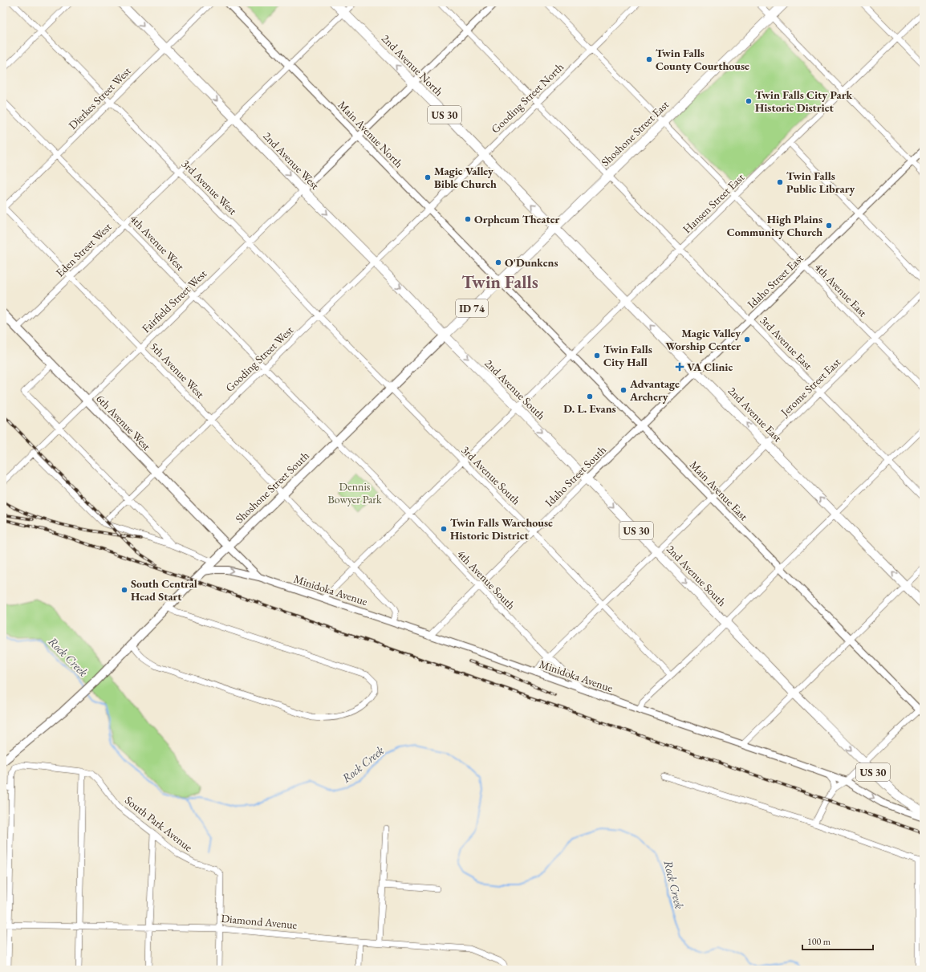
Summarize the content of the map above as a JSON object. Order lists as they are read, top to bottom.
{
  "streets": {
    "main road": [
      "2nd Avenue North",
      "US 30",
      "Shoshone Street East",
      "2nd Avenue West",
      "ID 74",
      "2nd Avenue South",
      "2nd Avenue East",
      "6th Avenue West",
      "Shoshone Street South"
    ],
    "street": [
      "Dierkes Street West",
      "Gooding Street North",
      "Main Avenue North",
      "3rd Avenue West",
      "Hansen Street East",
      "4th Avenue West",
      "Eden Street West",
      "Idaho Street East",
      "4th Avenue East",
      "Fairfield Street West",
      "3rd Avenue East",
      "Gooding Street West",
      "5th Avenue West",
      "Jerome Street East",
      "3rd Avenue South",
      "Idaho Street South",
      "Main Avenue East",
      "4th Avenue South",
      "Minidoka Avenue",
      "South Park Avenue",
      "Diamond Avenue"
    ]
  },
  "crossings": [
    ["2nd Avenue North", "Gooding Street North"],
    ["2nd Avenue North", "Shoshone Street East"],
    ["2nd Avenue North", "Eden Street West"],
    ["2nd Avenue North", "Fairfield Street West"],
    ["2nd Avenue North", "2nd Avenue East"],
    ["Dierkes Street West", "2nd Avenue West"],
    ["Dierkes Street West", "3rd Avenue West"],
    ["Dierkes Street West", "4th Avenue West"],
    ["Dierkes Street West", "5th Avenue West"],
    ["Gooding Street North", "Main Avenue North"],
    ["Gooding Street North", "4th Avenue East"],
    ["Gooding Street North", "3rd Avenue East"],
    ["Gooding Street North", "Gooding Street West"],
    ["Shoshone Street East", "Main Avenue North"],
    ["Shoshone Street East", "4th Avenue East"],
    ["Shoshone Street East", "3rd Avenue East"],
    ["Shoshone Street East", "2nd Avenue East"],
    ["Shoshone Street East", "Shoshone Street South"],
    ["Shoshone Street East", "Main Avenue East"],
    ["Main Avenue North", "Eden Street West"],
    ["Main Avenue North", "Fairfield Street West"],
    ["Main Avenue North", "Gooding Street West"],
    ["Main Avenue North", "Shoshone Street South"],
    ["Main Avenue North", "Main Avenue East"],
    ["2nd Avenue West", "Eden Street West"],
    ["2nd Avenue West", "Fairfield Street West"],
    ["2nd Avenue West", "Gooding Street West"],
    ["2nd Avenue West", "2nd Avenue South"],
    ["2nd Avenue West", "Shoshone Street South"],
    ["3rd Avenue West", "Eden Street West"],
    ["3rd Avenue West", "Fairfield Street West"],
    ["3rd Avenue West", "Gooding Street West"],
    ["3rd Avenue West", "3rd Avenue South"],
    ["3rd Avenue West", "Shoshone Street South"],
    ["Hansen Street East", "4th Avenue East"],
    ["Hansen Street East", "3rd Avenue East"],
    ["Hansen Street East", "5th Avenue West"],
    ["Hansen Street East", "2nd Avenue South"],
    ["Hansen Street East", "2nd Avenue East"],
    ["Hansen Street East", "3rd Avenue South"],
    ["Hansen Street East", "Main Avenue East"],
    ["Hansen Street East", "4th Avenue South"],
    ["Hansen Street East", "Minidoka Avenue"],
    ["4th Avenue West", "Eden Street West"],
    ["4th Avenue West", "Fairfield Street West"],
    ["4th Avenue West", "Gooding Street West"],
    ["4th Avenue West", "Shoshone Street South"],
    ["4th Avenue West", "4th Avenue South"],
    ["Eden Street West", "5th Avenue West"],
    ["Eden Street West", "6th Avenue West"],
    ["Idaho Street East", "4th Avenue East"],
    ["Idaho Street East", "3rd Avenue East"],
    ["Idaho Street East", "2nd Avenue East"],
    ["Idaho Street East", "Idaho Street South"],
    ["Idaho Street East", "Main Avenue East"],
    ["4th Avenue East", "Jerome Street East"],
    ["Fairfield Street West", "3rd Avenue East"],
    ["Fairfield Street West", "5th Avenue West"],
    ["Fairfield Street West", "6th Avenue West"],
    ["3rd Avenue East", "Jerome Street East"],
    ["Gooding Street West", "5th Avenue West"],
    ["Gooding Street West", "6th Avenue West"],
    ["5th Avenue West", "Shoshone Street South"],
    ["5th Avenue West", "Minidoka Avenue"],
    ["Jerome Street East", "2nd Avenue South"],
    ["Jerome Street East", "2nd Avenue East"],
    ["Jerome Street East", "3rd Avenue South"],
    ["Jerome Street East", "Main Avenue East"],
    ["Jerome Street East", "4th Avenue South"],
    ["Jerome Street East", "Minidoka Avenue"],
    ["2nd Avenue South", "Idaho Street South"],
    ["2nd Avenue South", "Shoshone Street South"],
    ["6th Avenue West", "Shoshone Street South"],
    ["6th Avenue West", "Minidoka Avenue"],
    ["3rd Avenue South", "Idaho Street South"],
    ["3rd Avenue South", "Shoshone Street South"],
    ["Idaho Street South", "Main Avenue East"],
    ["Idaho Street South", "4th Avenue South"],
    ["Idaho Street South", "Minidoka Avenue"],
    ["Shoshone Street South", "Main Avenue East"],
    ["Shoshone Street South", "4th Avenue South"],
    ["Shoshone Street South", "Minidoka Avenue"],
    ["4th Avenue South", "Minidoka Avenue"],
    ["South Park Avenue", "Diamond Avenue"]
  ],
  "one_way": [
    "2nd Avenue North",
    "2nd Avenue West",
    "2nd Avenue South",
    "2nd Avenue East"
  ],
  "districts": ["Twin Falls"],
  "water": ["Rock Creek"],
  "parks": ["Dennis Bowyer Park"],
  "places": {
    "other": [
      "Twin Falls County Courthouse",
      "Twin Falls City Park Historic District",
      "Magic Valley Bible Church",
      "Twin Falls Public Library",
      "Orpheum Theater",
      "High Plains Community Church",
      "O'Dunkens",
      "Magic Valley Worship Center",
      "Twin Falls City Hall",
      "Advantage Archery",
      "D. L. Evans",
      "Twin Falls Warehouse Historic District",
      "South Central Head Start"
    ],
    "health": ["VA Clinic"]
  },
  "scale_bar": "100 m"
}
